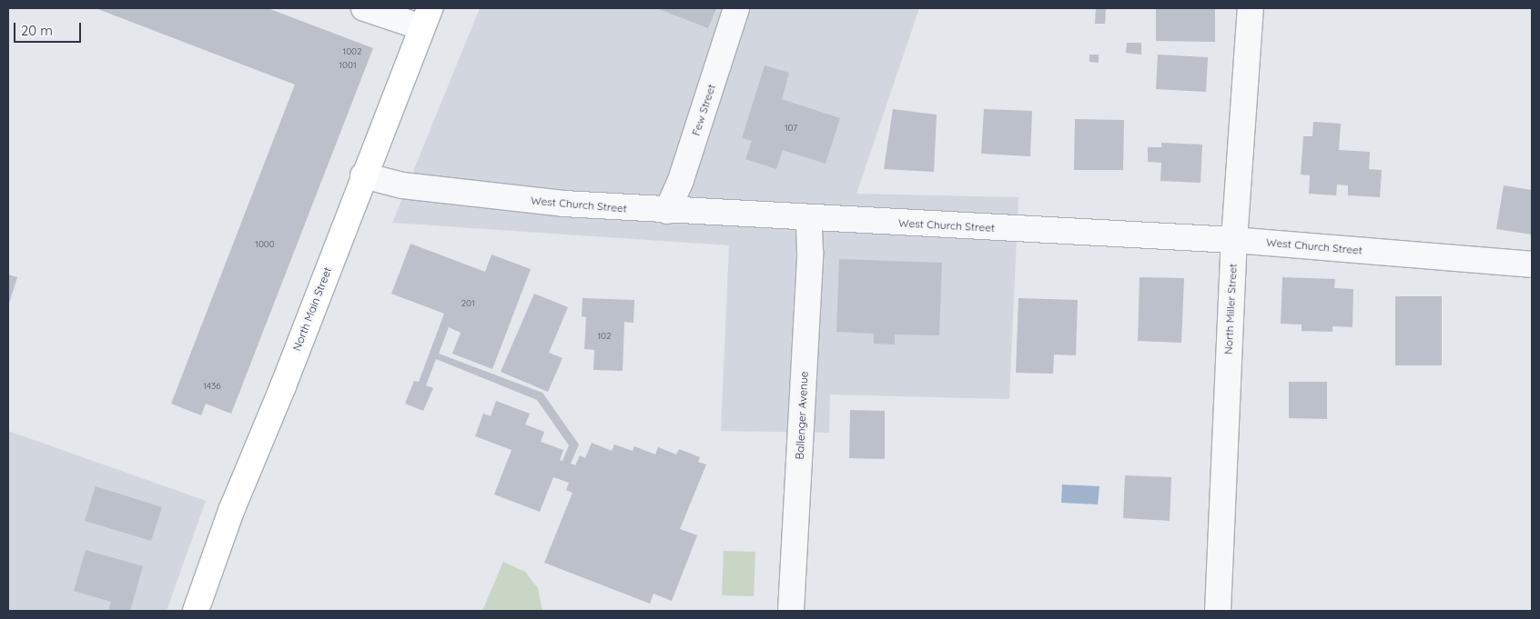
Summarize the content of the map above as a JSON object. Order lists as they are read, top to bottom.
{
  "streets": {
    "main road": ["North Main Street"],
    "street": [
      "Few Street",
      "West Church Street",
      "North Miller Street",
      "Ballenger Avenue"
    ]
  },
  "crossings": [
    ["Few Street", "West Church Street"],
    ["West Church Street", "North Main Street"],
    ["West Church Street", "North Miller Street"],
    ["West Church Street", "Ballenger Avenue"]
  ],
  "house_numbers": [
    "1002",
    "1001",
    "107",
    "1000",
    "201",
    "102",
    "1436"
  ],
  "scale_bar": "20 m"
}
